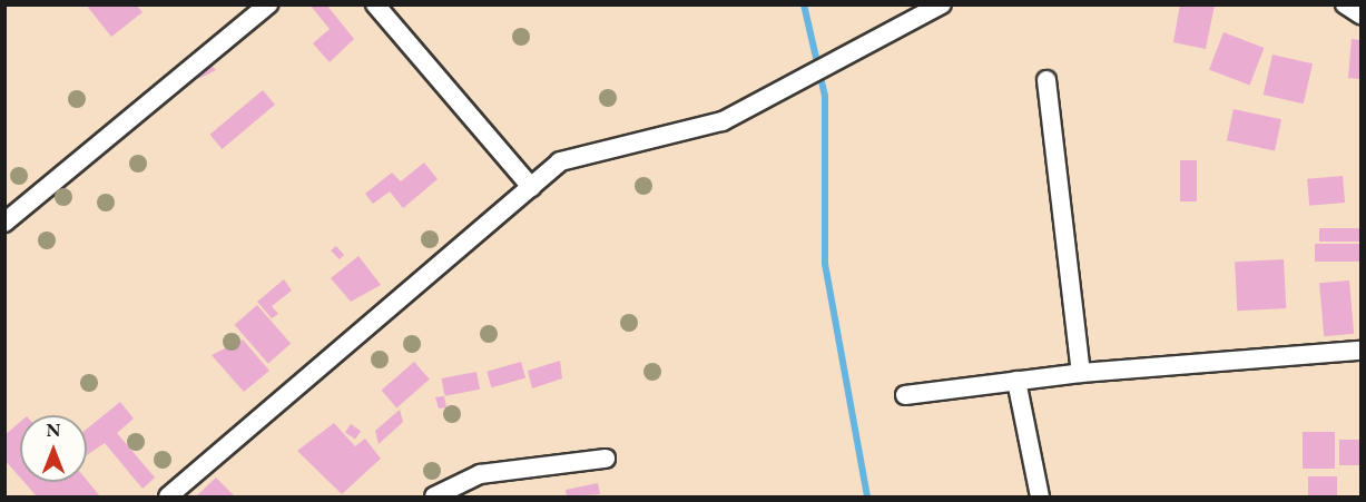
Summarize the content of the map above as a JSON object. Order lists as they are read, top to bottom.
{
  "north": "top"
}
